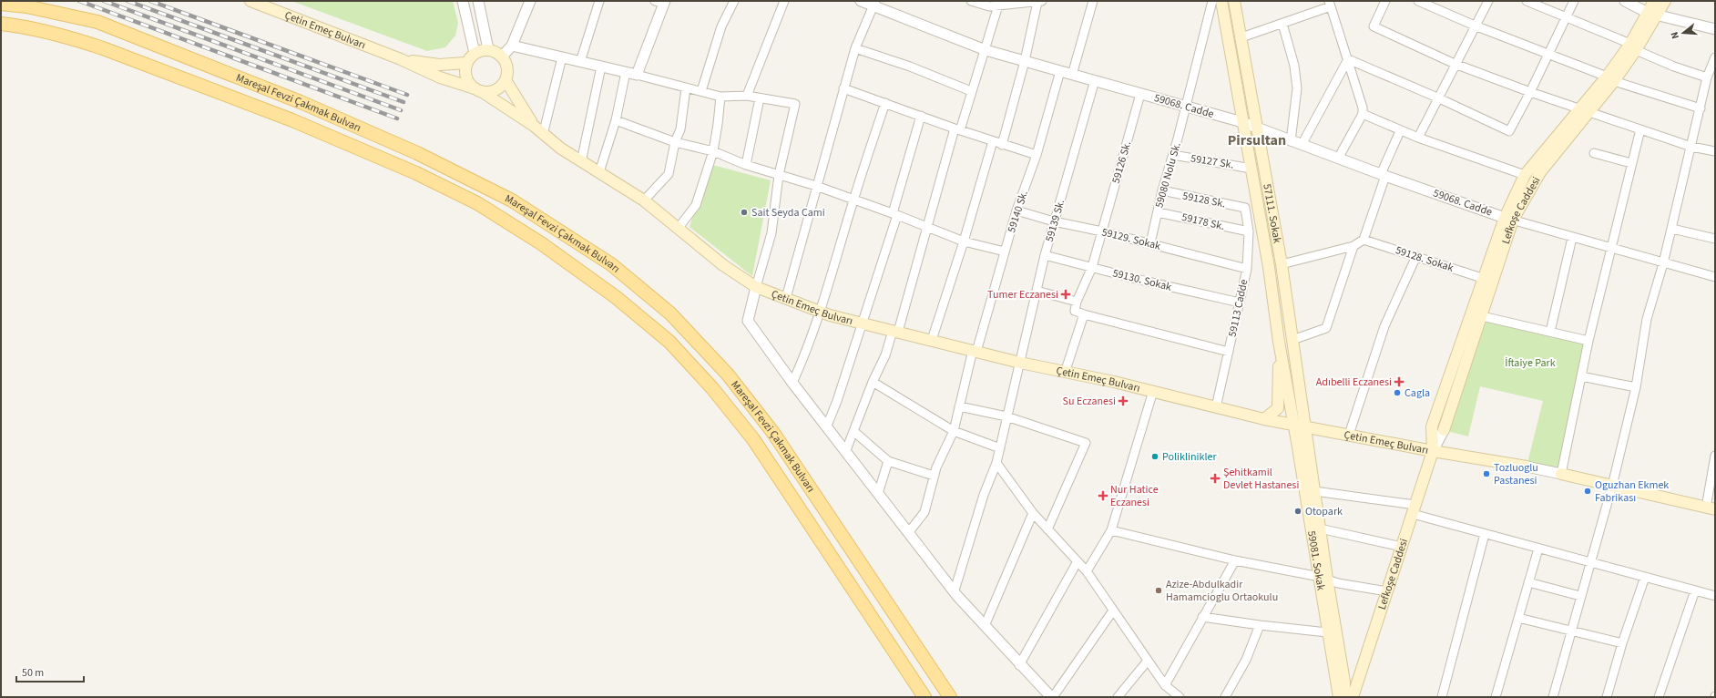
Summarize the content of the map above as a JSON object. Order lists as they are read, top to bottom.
{
  "streets": {
    "main road": [
      "Çetin Emeç Bulvarı",
      "Mareşal Fevzi Çakmak Bulvarı",
      "Lefkoşe Caddesi",
      "57111. Sokak",
      "59081. Sokak"
    ],
    "street": [
      "59068. Cadde",
      "59127 Sk.",
      "59126 Sk.",
      "59080 Nolu Sk.",
      "59128 Sk.",
      "59140 Sk.",
      "59139 Sk.",
      "59178 Sk.",
      "59129. Sokak",
      "59128. Sokak",
      "59130. Sokak",
      "59113 Cadde"
    ]
  },
  "crossings": [
    ["Çetin Emeç Bulvarı", "59140 Sk."],
    ["Çetin Emeç Bulvarı", "Lefkoşe Caddesi"],
    ["Çetin Emeç Bulvarı", "57111. Sokak"],
    ["Çetin Emeç Bulvarı", "59139 Sk."],
    ["Çetin Emeç Bulvarı", "59113 Cadde"],
    ["Çetin Emeç Bulvarı", "59081. Sokak"],
    ["59068. Cadde", "59126 Sk."],
    ["59068. Cadde", "59080 Nolu Sk."],
    ["59068. Cadde", "59140 Sk."],
    ["59068. Cadde", "Lefkoşe Caddesi"],
    ["59068. Cadde", "57111. Sokak"],
    ["59068. Cadde", "59139 Sk."],
    ["59127 Sk.", "59080 Nolu Sk."],
    ["59126 Sk.", "59129. Sokak"],
    ["59126 Sk.", "59130. Sokak"],
    ["59080 Nolu Sk.", "59128 Sk."],
    ["59080 Nolu Sk.", "59178 Sk."],
    ["59080 Nolu Sk.", "59129. Sokak"],
    ["59128 Sk.", "59113 Cadde"],
    ["59140 Sk.", "59129. Sokak"],
    ["Lefkoşe Caddesi", "59128. Sokak"],
    ["57111. Sokak", "59081. Sokak"],
    ["59139 Sk.", "59129. Sokak"],
    ["59139 Sk.", "59130. Sokak"],
    ["59178 Sk.", "59113 Cadde"],
    ["59129. Sokak", "59113 Cadde"],
    ["59130. Sokak", "59113 Cadde"]
  ],
  "districts": ["Pirsultan"],
  "parks": ["İftaiye Park"],
  "places": {
    "other": [
      "Sait Seyda Cami",
      "Cagla",
      "Poliklinikler",
      "Tozluoglu Pastanesi",
      "Oguzhan Ekmek Fabrikası",
      "Otopark",
      "Azize-Abdulkadir Hamamcioglu Ortaokulu"
    ],
    "health": [
      "Tumer Eczanesi",
      "Adıbelli Eczanesi",
      "Su Eczanesi",
      "Şehitkamil Devlet Hastanesi",
      "Nur Hatice Eczanesi"
    ]
  },
  "scale_bar": "50 m",
  "north": "left"
}
